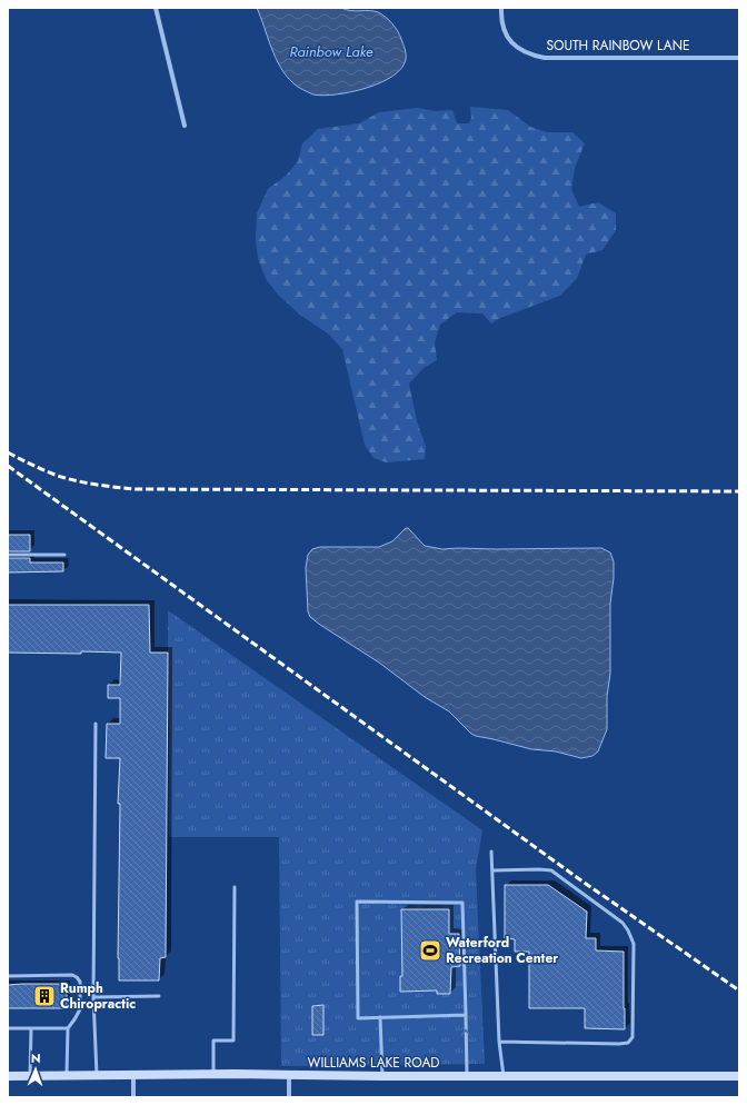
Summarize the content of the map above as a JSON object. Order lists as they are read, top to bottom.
{
  "streets": {
    "main road": ["WILLIAMS LAKE ROAD"],
    "street": ["SOUTH RAINBOW LANE"]
  },
  "water": ["Rainbow Lake"],
  "places": {
    "sports": ["Waterford Recreation Center"],
    "building": ["Rumph Chiropractic"]
  },
  "north": "top"
}
